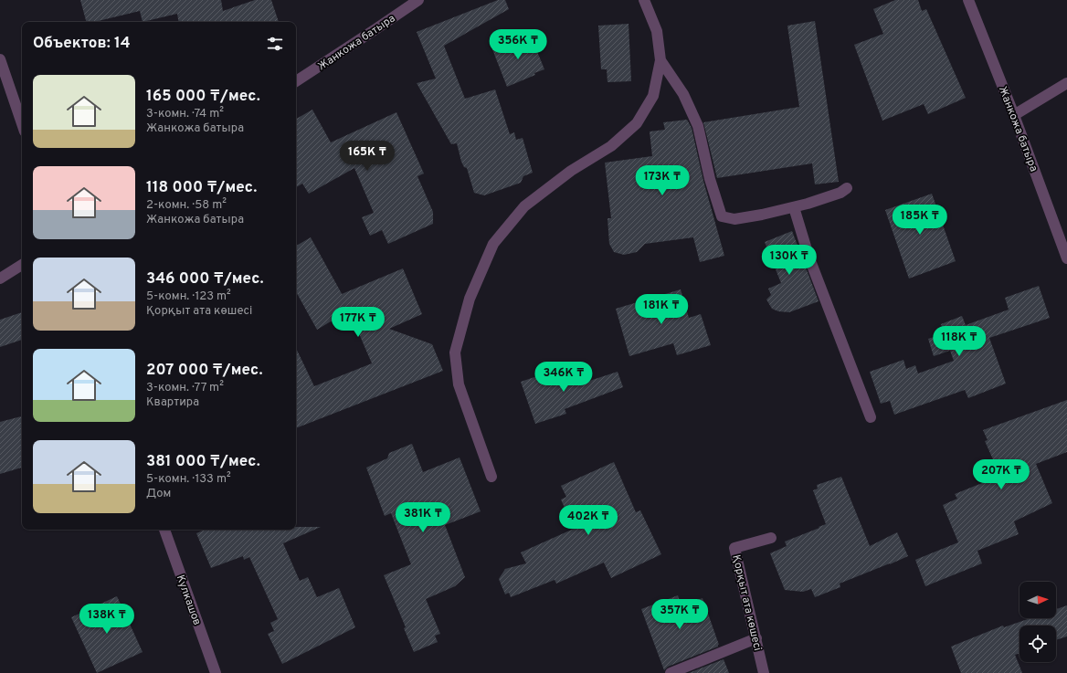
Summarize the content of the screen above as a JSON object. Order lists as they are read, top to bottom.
{
  "streets": {
    "street": ["Жанкожа батыра", "Кулкашов", "Қорқыт ата көшесі"]
  },
  "north": "right",
  "page": {
    "heading": "Объектов: 14",
    "price": [
      "356K ₸",
      "165K ₸",
      "173K ₸",
      "185K ₸",
      "130K ₸",
      "181K ₸",
      "177K ₸",
      "118K ₸",
      "346K ₸",
      "207K ₸",
      "381K ₸",
      "402K ₸",
      "357K ₸",
      "138K ₸"
    ],
    "list": [
      {
        "name": "165 000 ₸/мес.",
        "note": "3-комн. · 74 m² · Жанкожа батыра"
      },
      {
        "name": "118 000 ₸/мес.",
        "note": "2-комн. · 58 m² · Жанкожа батыра"
      },
      {
        "name": "346 000 ₸/мес.",
        "note": "5-комн. · 123 m² · Қорқыт ата көшесі"
      },
      {
        "name": "207 000 ₸/мес.",
        "note": "3-комн. · 77 m² · Квартира"
      },
      {
        "name": "381 000 ₸/мес.",
        "note": "5-комн. · 133 m² · Дом"
      }
    ]
  }
}
